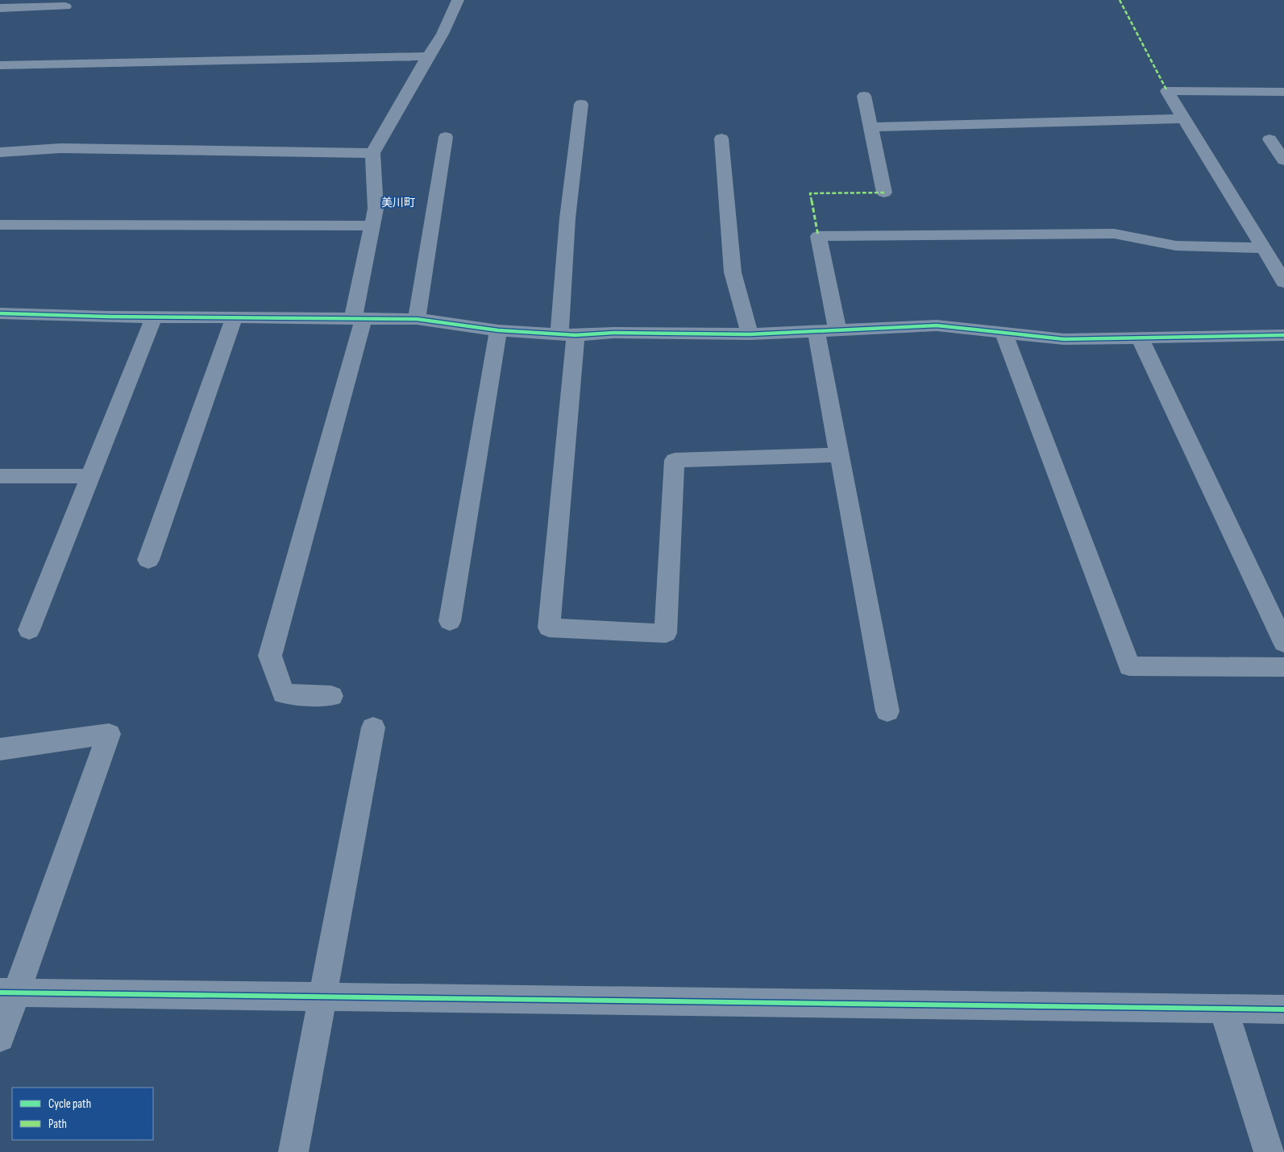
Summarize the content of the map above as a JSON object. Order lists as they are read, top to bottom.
{
  "districts": ["美川町"],
  "legend": ["Cycle path", "Path"]
}
